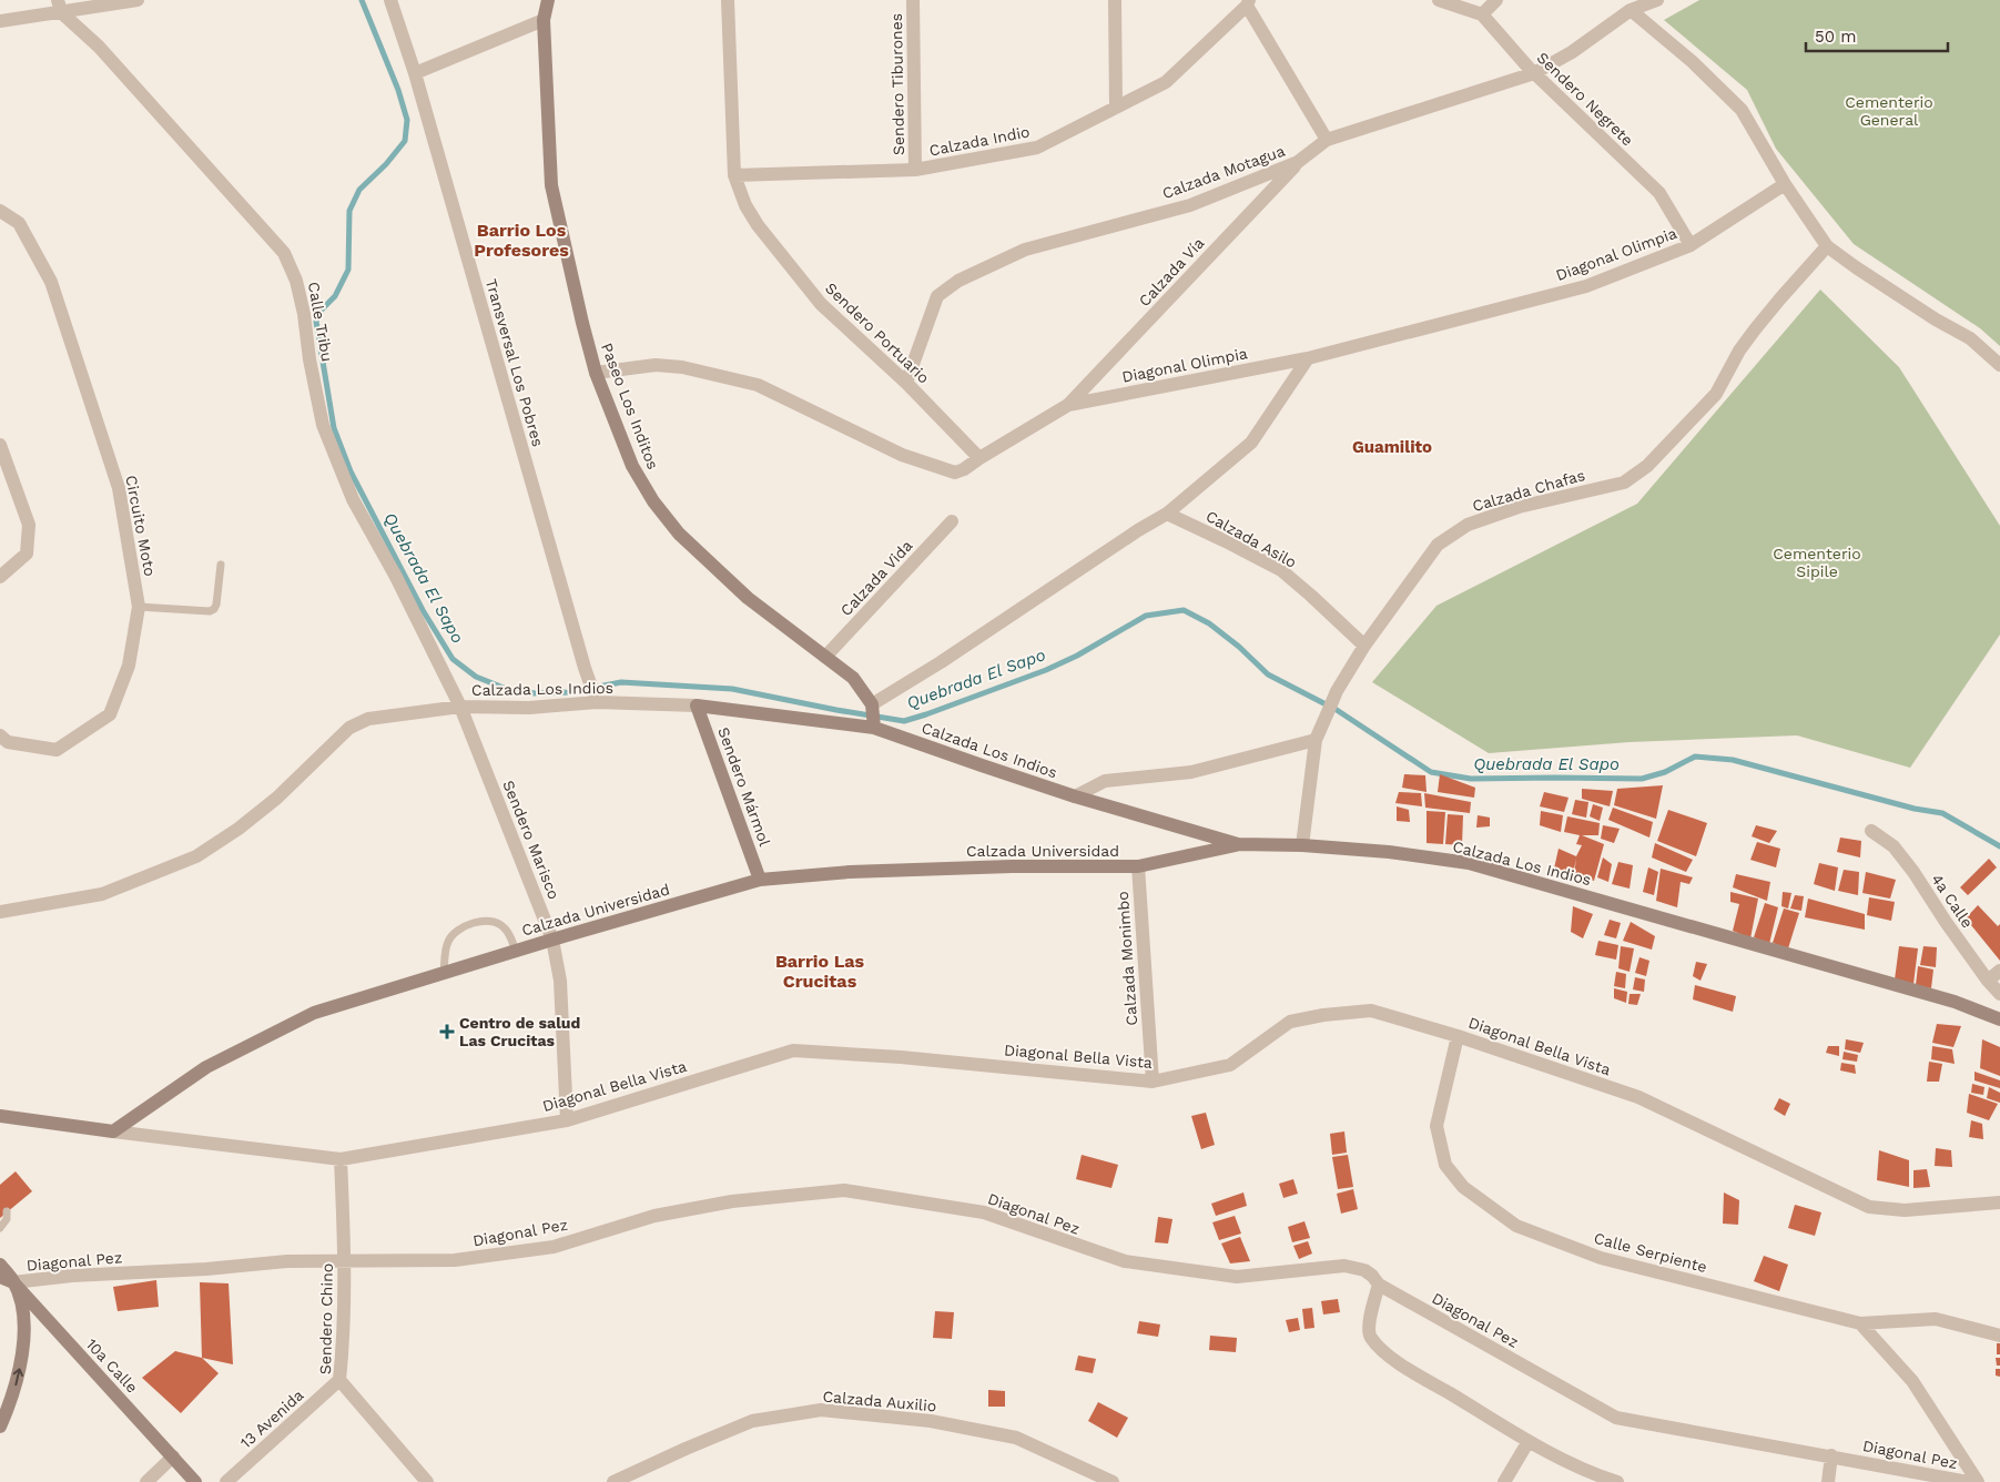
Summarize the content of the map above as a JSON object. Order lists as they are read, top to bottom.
{
  "streets": {
    "street": [
      "Sendero Tiburones",
      "Sendero Negrete",
      "Calzada Indio",
      "Calzada Motagua",
      "Diagonal Olimpia",
      "Calzada Vía",
      "Calle Tribu",
      "Sendero Portuario",
      "Transversal Los Pobres",
      "Paseo Los Inditos",
      "Calzada Chafas",
      "Circuito Moto",
      "Calzada Asilo",
      "Calzada Vida",
      "Calzada Los Indios",
      "Sendero Mármol",
      "Sendero Marisco",
      "Calzada Universidad",
      "4a Calle",
      "Calzada Monimbo",
      "Diagonal Bella Vista",
      "Diagonal Pez",
      "Calle Serpiente",
      "Sendero Chino",
      "10a Calle",
      "Calzada Auxilio",
      "13 Avenida"
    ]
  },
  "crossings": [
    ["Sendero Tiburones", "Calzada Indio"],
    ["Sendero Negrete", "Calzada Motagua"],
    ["Sendero Negrete", "Diagonal Olimpia"],
    ["Calzada Indio", "Sendero Portuario"],
    ["Calzada Motagua", "Calzada Vía"],
    ["Calzada Motagua", "Sendero Portuario"],
    ["Diagonal Olimpia", "Calzada Vía"],
    ["Diagonal Olimpia", "Sendero Portuario"],
    ["Diagonal Olimpia", "Paseo Los Inditos"],
    ["Calle Tribu", "Calzada Los Indios"],
    ["Calle Tribu", "Sendero Marisco"],
    ["Transversal Los Pobres", "Calzada Los Indios"],
    ["Paseo Los Inditos", "Calzada Vida"],
    ["Paseo Los Inditos", "Calzada Los Indios"],
    ["Calzada Chafas", "Calzada Asilo"],
    ["Calzada Chafas", "Calzada Los Indios"],
    ["Calzada Los Indios", "Sendero Mármol"],
    ["Calzada Los Indios", "Sendero Marisco"],
    ["Calzada Los Indios", "Calzada Universidad"],
    ["Sendero Mármol", "Calzada Universidad"],
    ["Sendero Marisco", "Calzada Universidad"],
    ["Sendero Marisco", "Diagonal Bella Vista"],
    ["Calzada Universidad", "Calzada Monimbo"],
    ["Calzada Universidad", "Diagonal Bella Vista"],
    ["Calzada Monimbo", "Diagonal Bella Vista"],
    ["Diagonal Bella Vista", "Calle Serpiente"],
    ["Diagonal Bella Vista", "Sendero Chino"],
    ["Diagonal Pez", "Sendero Chino"],
    ["Diagonal Pez", "10a Calle"],
    ["Sendero Chino", "13 Avenida"]
  ],
  "districts": ["Barrio Los Profesores", "Guamilito", "Barrio Las Crucitas"],
  "water": ["Quebrada El Sapo"],
  "parks": ["Cementerio General", "Cementerio Sipile"],
  "places": {
    "health": ["Centro de salud Las Crucitas"]
  },
  "scale_bar": "50 m"
}
